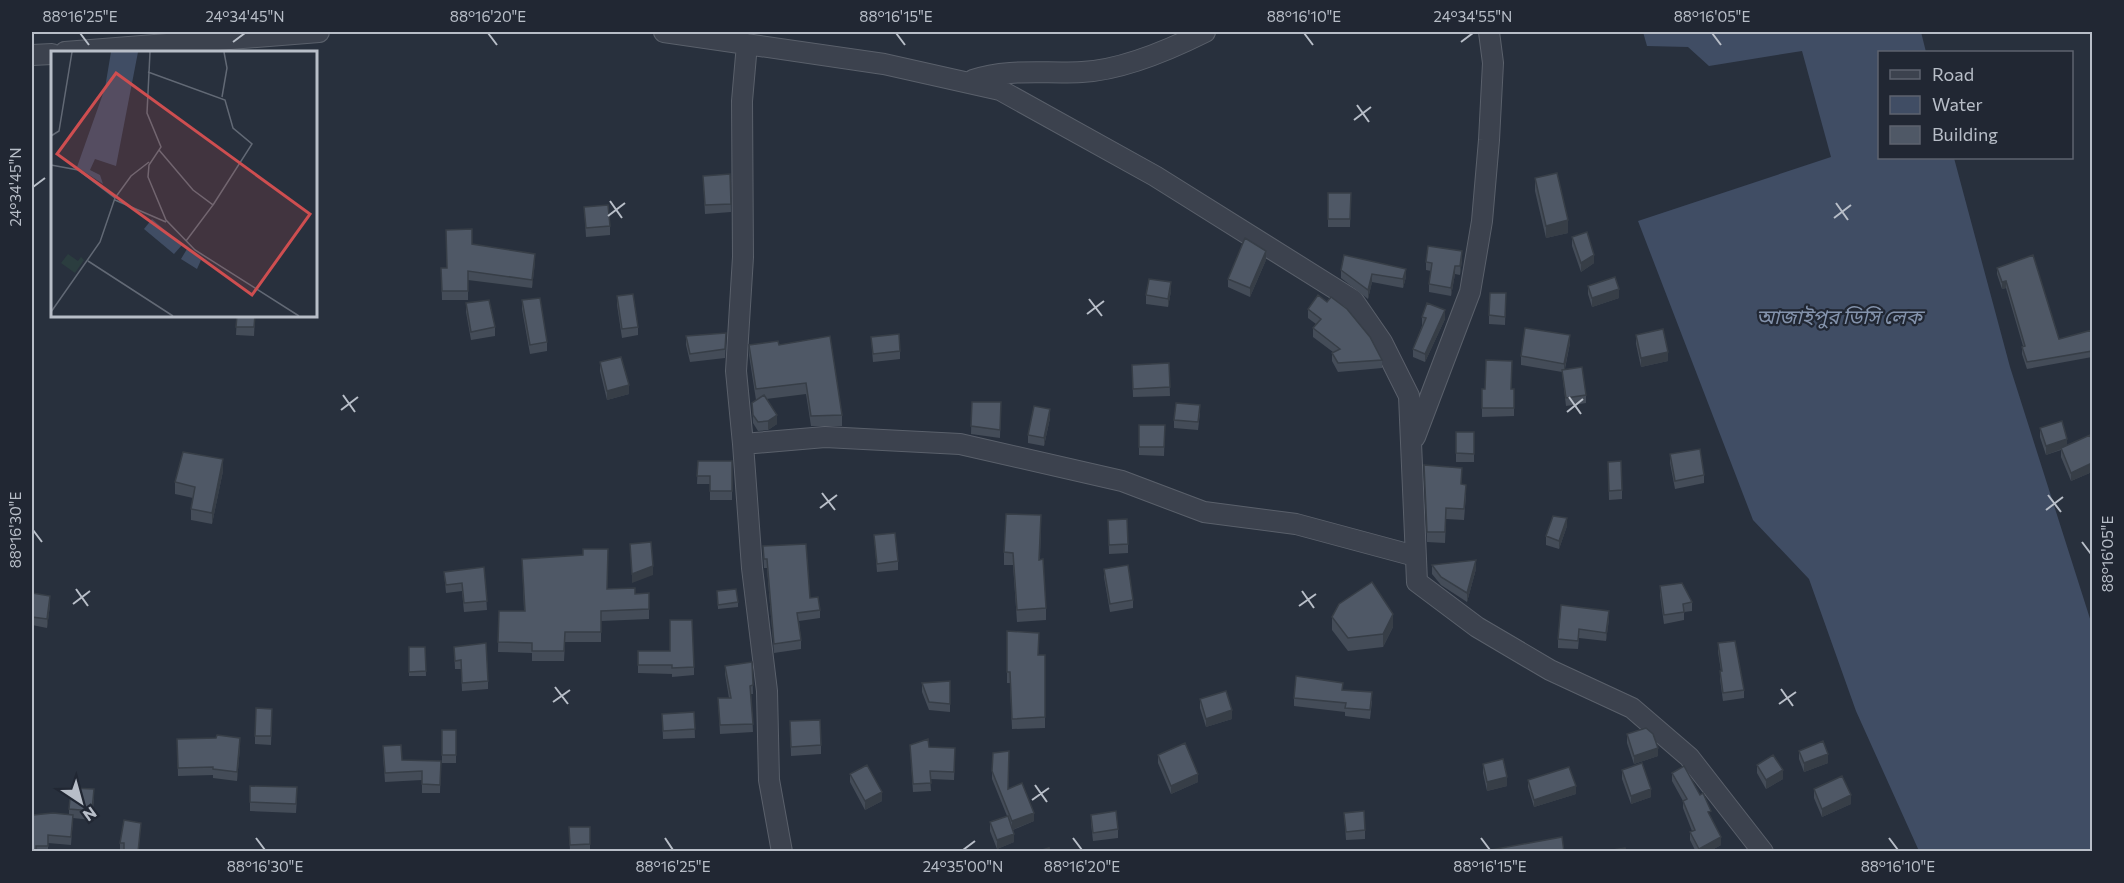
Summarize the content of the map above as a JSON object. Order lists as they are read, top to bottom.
{
  "water": ["আজাইপুর ডিসি লেক"],
  "legend": ["Road", "Water", "Building"],
  "north": "bottom right",
  "coordinates": [
    "88°16'25\"E",
    "24°34'45\"N",
    "88°16'20\"E",
    "88°16'15\"E",
    "88°16'10\"E",
    "24°34'55\"N",
    "88°16'05\"E",
    "88°16'30\"E",
    "24°35'00\"N"
  ]
}
